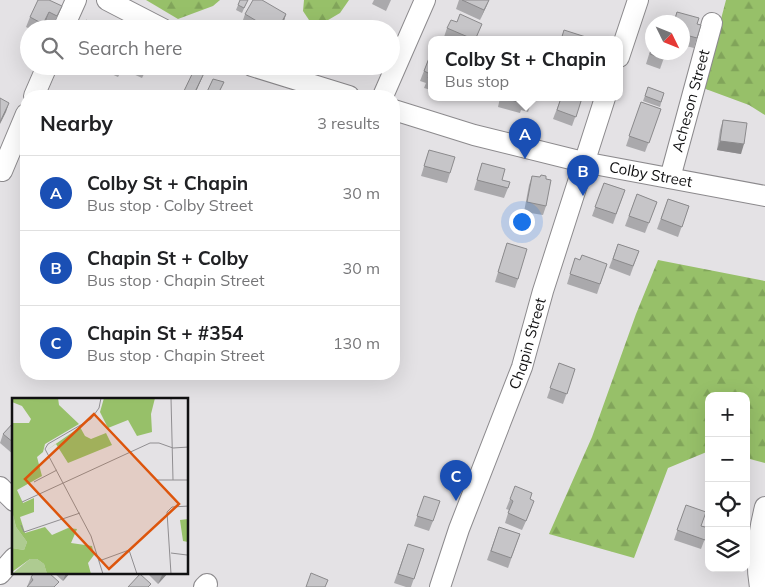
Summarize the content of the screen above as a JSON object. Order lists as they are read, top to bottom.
{
  "streets": {
    "street": ["Acheson Street", "Colby Street", "Chapin Street"]
  },
  "crossings": [
    ["Acheson Street", "Colby Street"],
    ["Colby Street", "Chapin Street"]
  ],
  "north": "bottom right",
  "page": {
    "search": "Search here",
    "popup": ["Colby St + Chapin", "Bus stop"],
    "heading": ["Nearby", "3 results"],
    "pins": ["A", "B", "C"],
    "list": [
      {
        "mark": "A",
        "name": "Colby St + Chapin",
        "note": "Bus stop · Colby Street",
        "value": "30 m"
      },
      {
        "mark": "B",
        "name": "Chapin St + Colby",
        "note": "Bus stop · Chapin Street",
        "value": "30 m"
      },
      {
        "mark": "C",
        "name": "Chapin St + #354",
        "note": "Bus stop · Chapin Street",
        "value": "130 m"
      }
    ],
    "map_buttons": ["+", "−"]
  }
}
